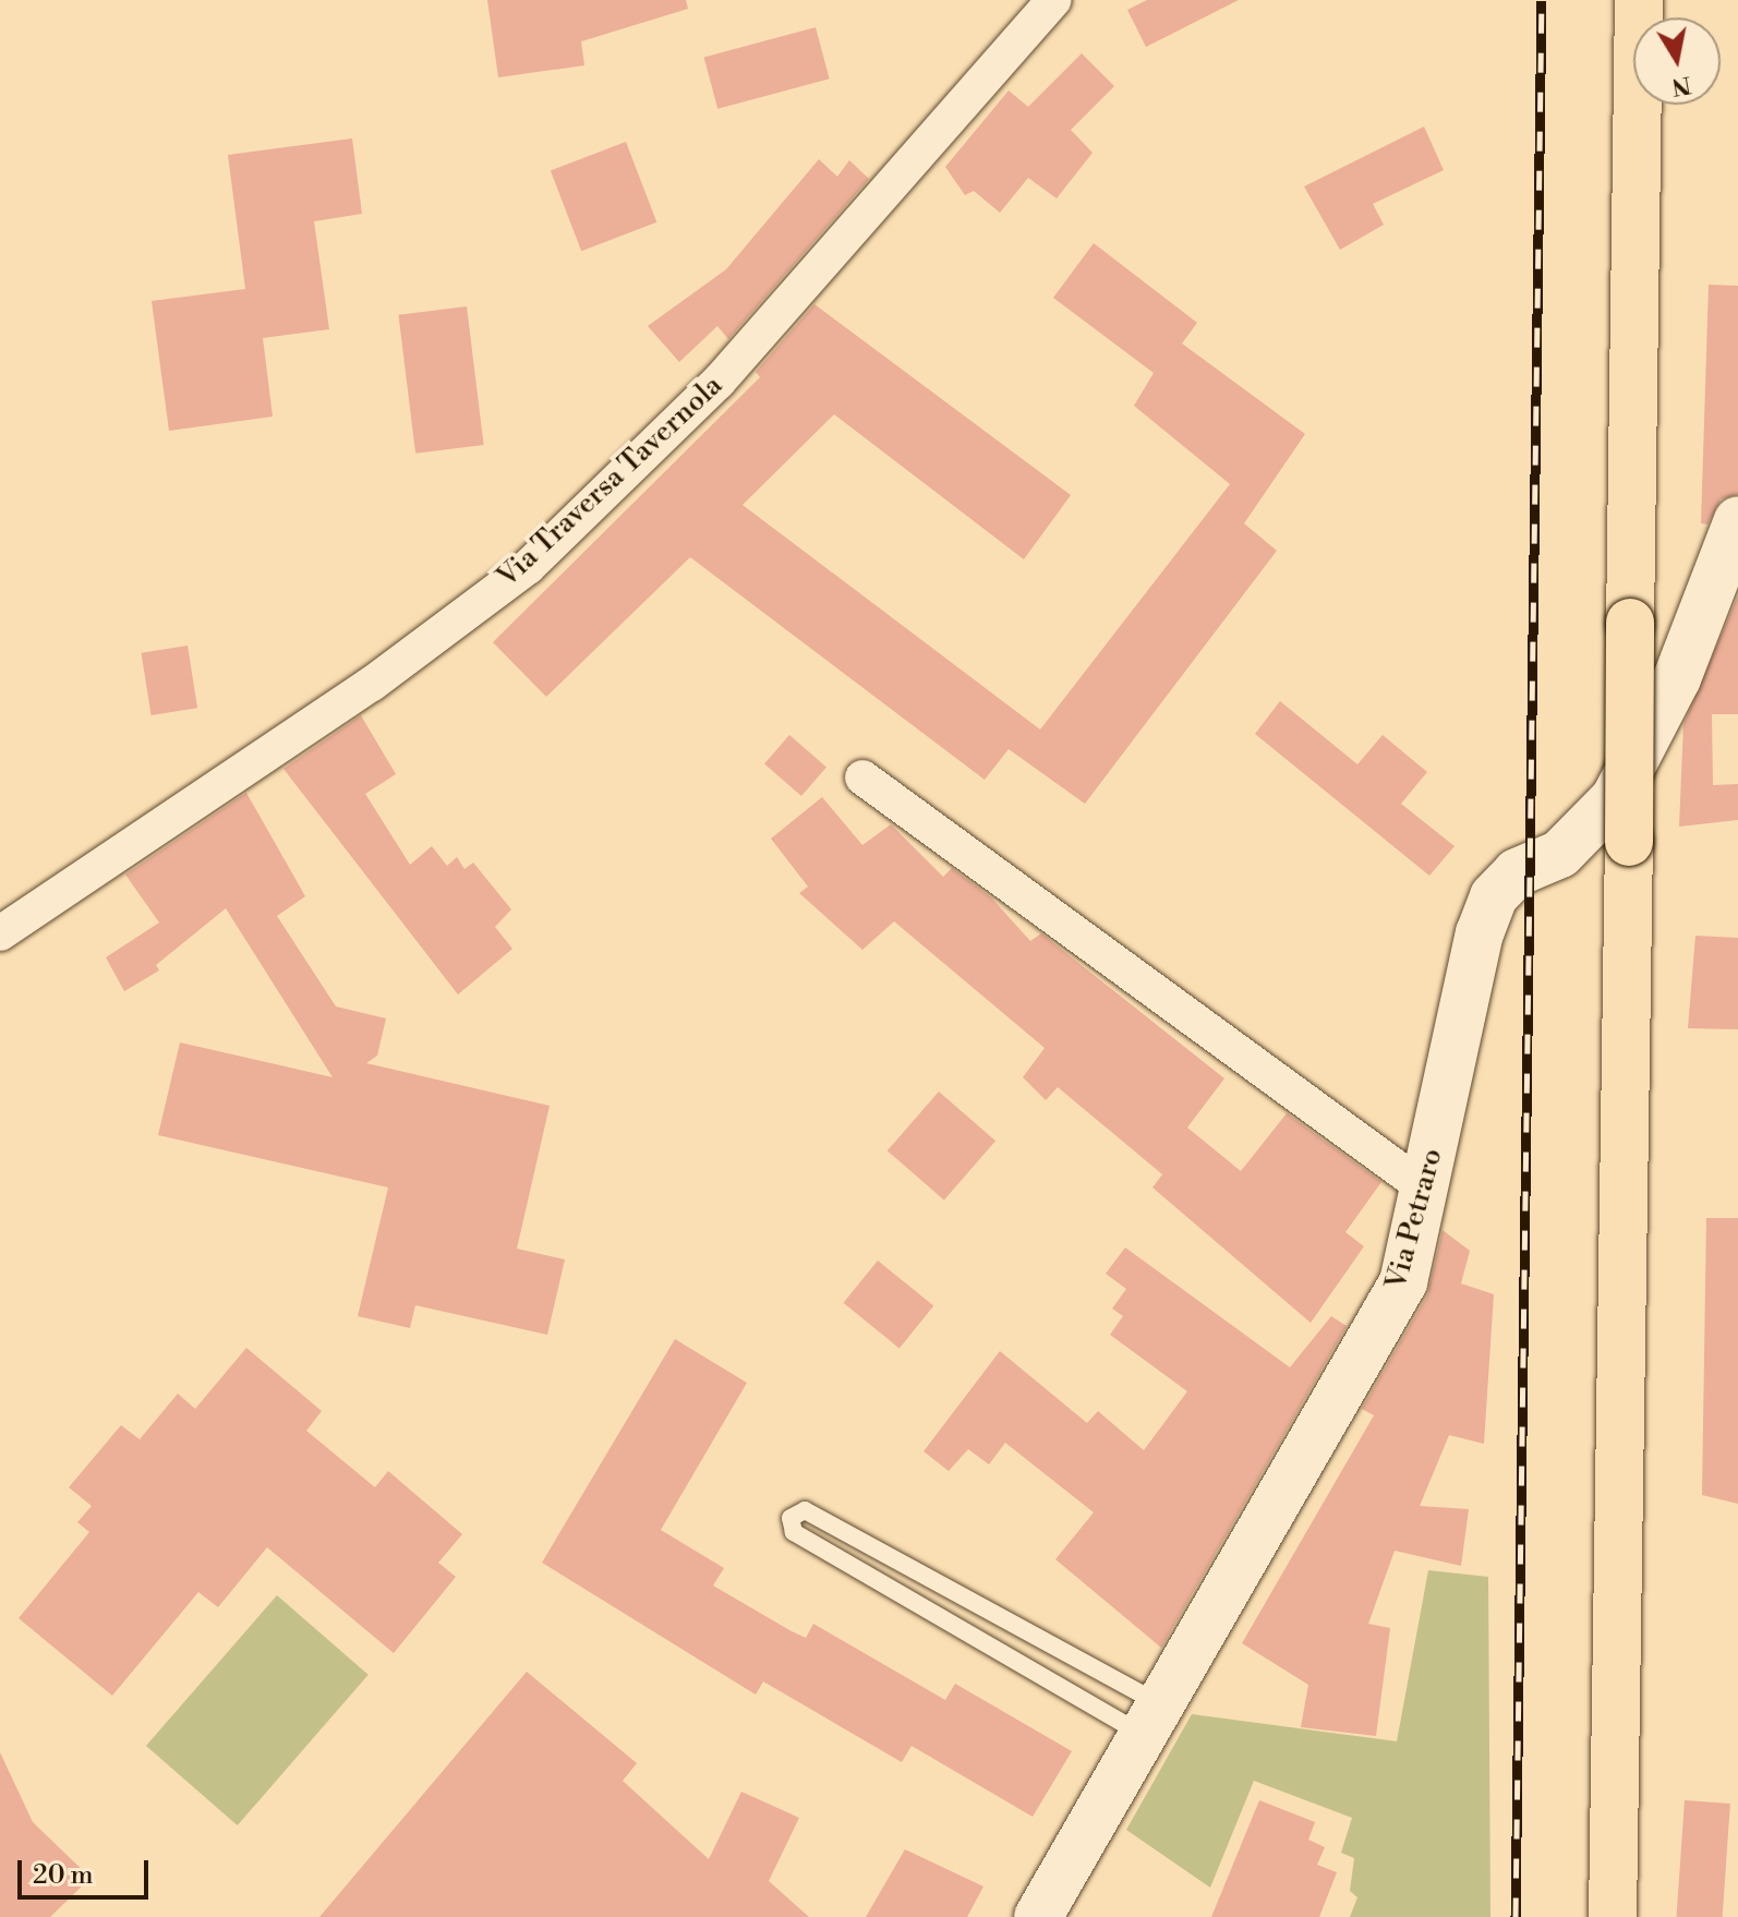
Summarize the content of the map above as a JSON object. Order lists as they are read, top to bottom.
{
  "streets": {
    "street": ["Via Traversa Tavernola", "Via Petraro"]
  },
  "scale_bar": "20 m",
  "north": "bottom"
}
